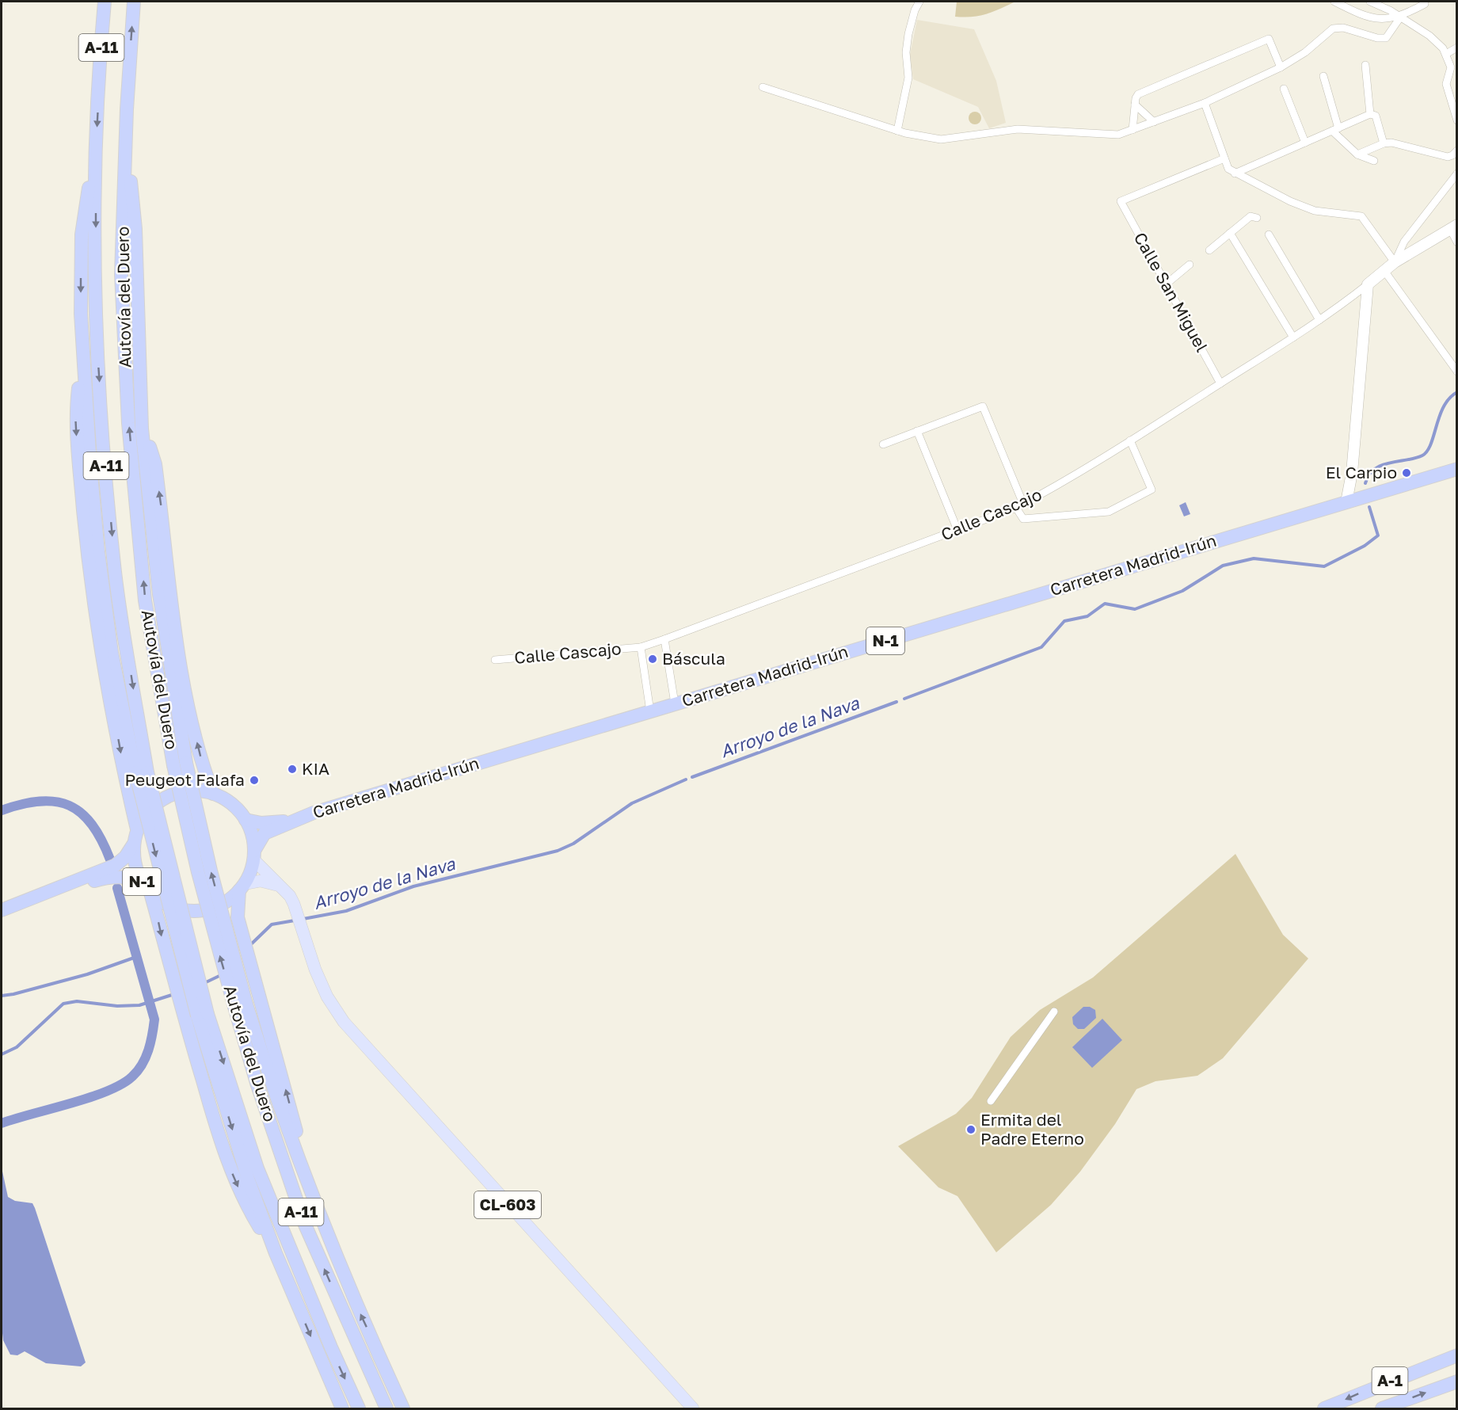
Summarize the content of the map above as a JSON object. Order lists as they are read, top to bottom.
{
  "streets": {
    "highway": [
      "A-11",
      "Autovía del Duero",
      "Carretera Madrid-Irún",
      "N-1",
      "A-1"
    ],
    "main road": ["Calle Cascajo", "CL-603"],
    "street": ["Calle San Miguel"]
  },
  "crossings": [
    ["Calle San Miguel", "Calle Cascajo"],
    ["Calle Cascajo", "Carretera Madrid-Irún"],
    ["Carretera Madrid-Irún", "N-1"],
    ["Carretera Madrid-Irún", "CL-603"],
    ["N-1", "CL-603"]
  ],
  "water": ["Arroyo de la Nava"],
  "places": [
    "El Carpio",
    "Báscula",
    "KIA",
    "Peugeot Falafa",
    "Ermita del Padre Eterno"
  ]
}
